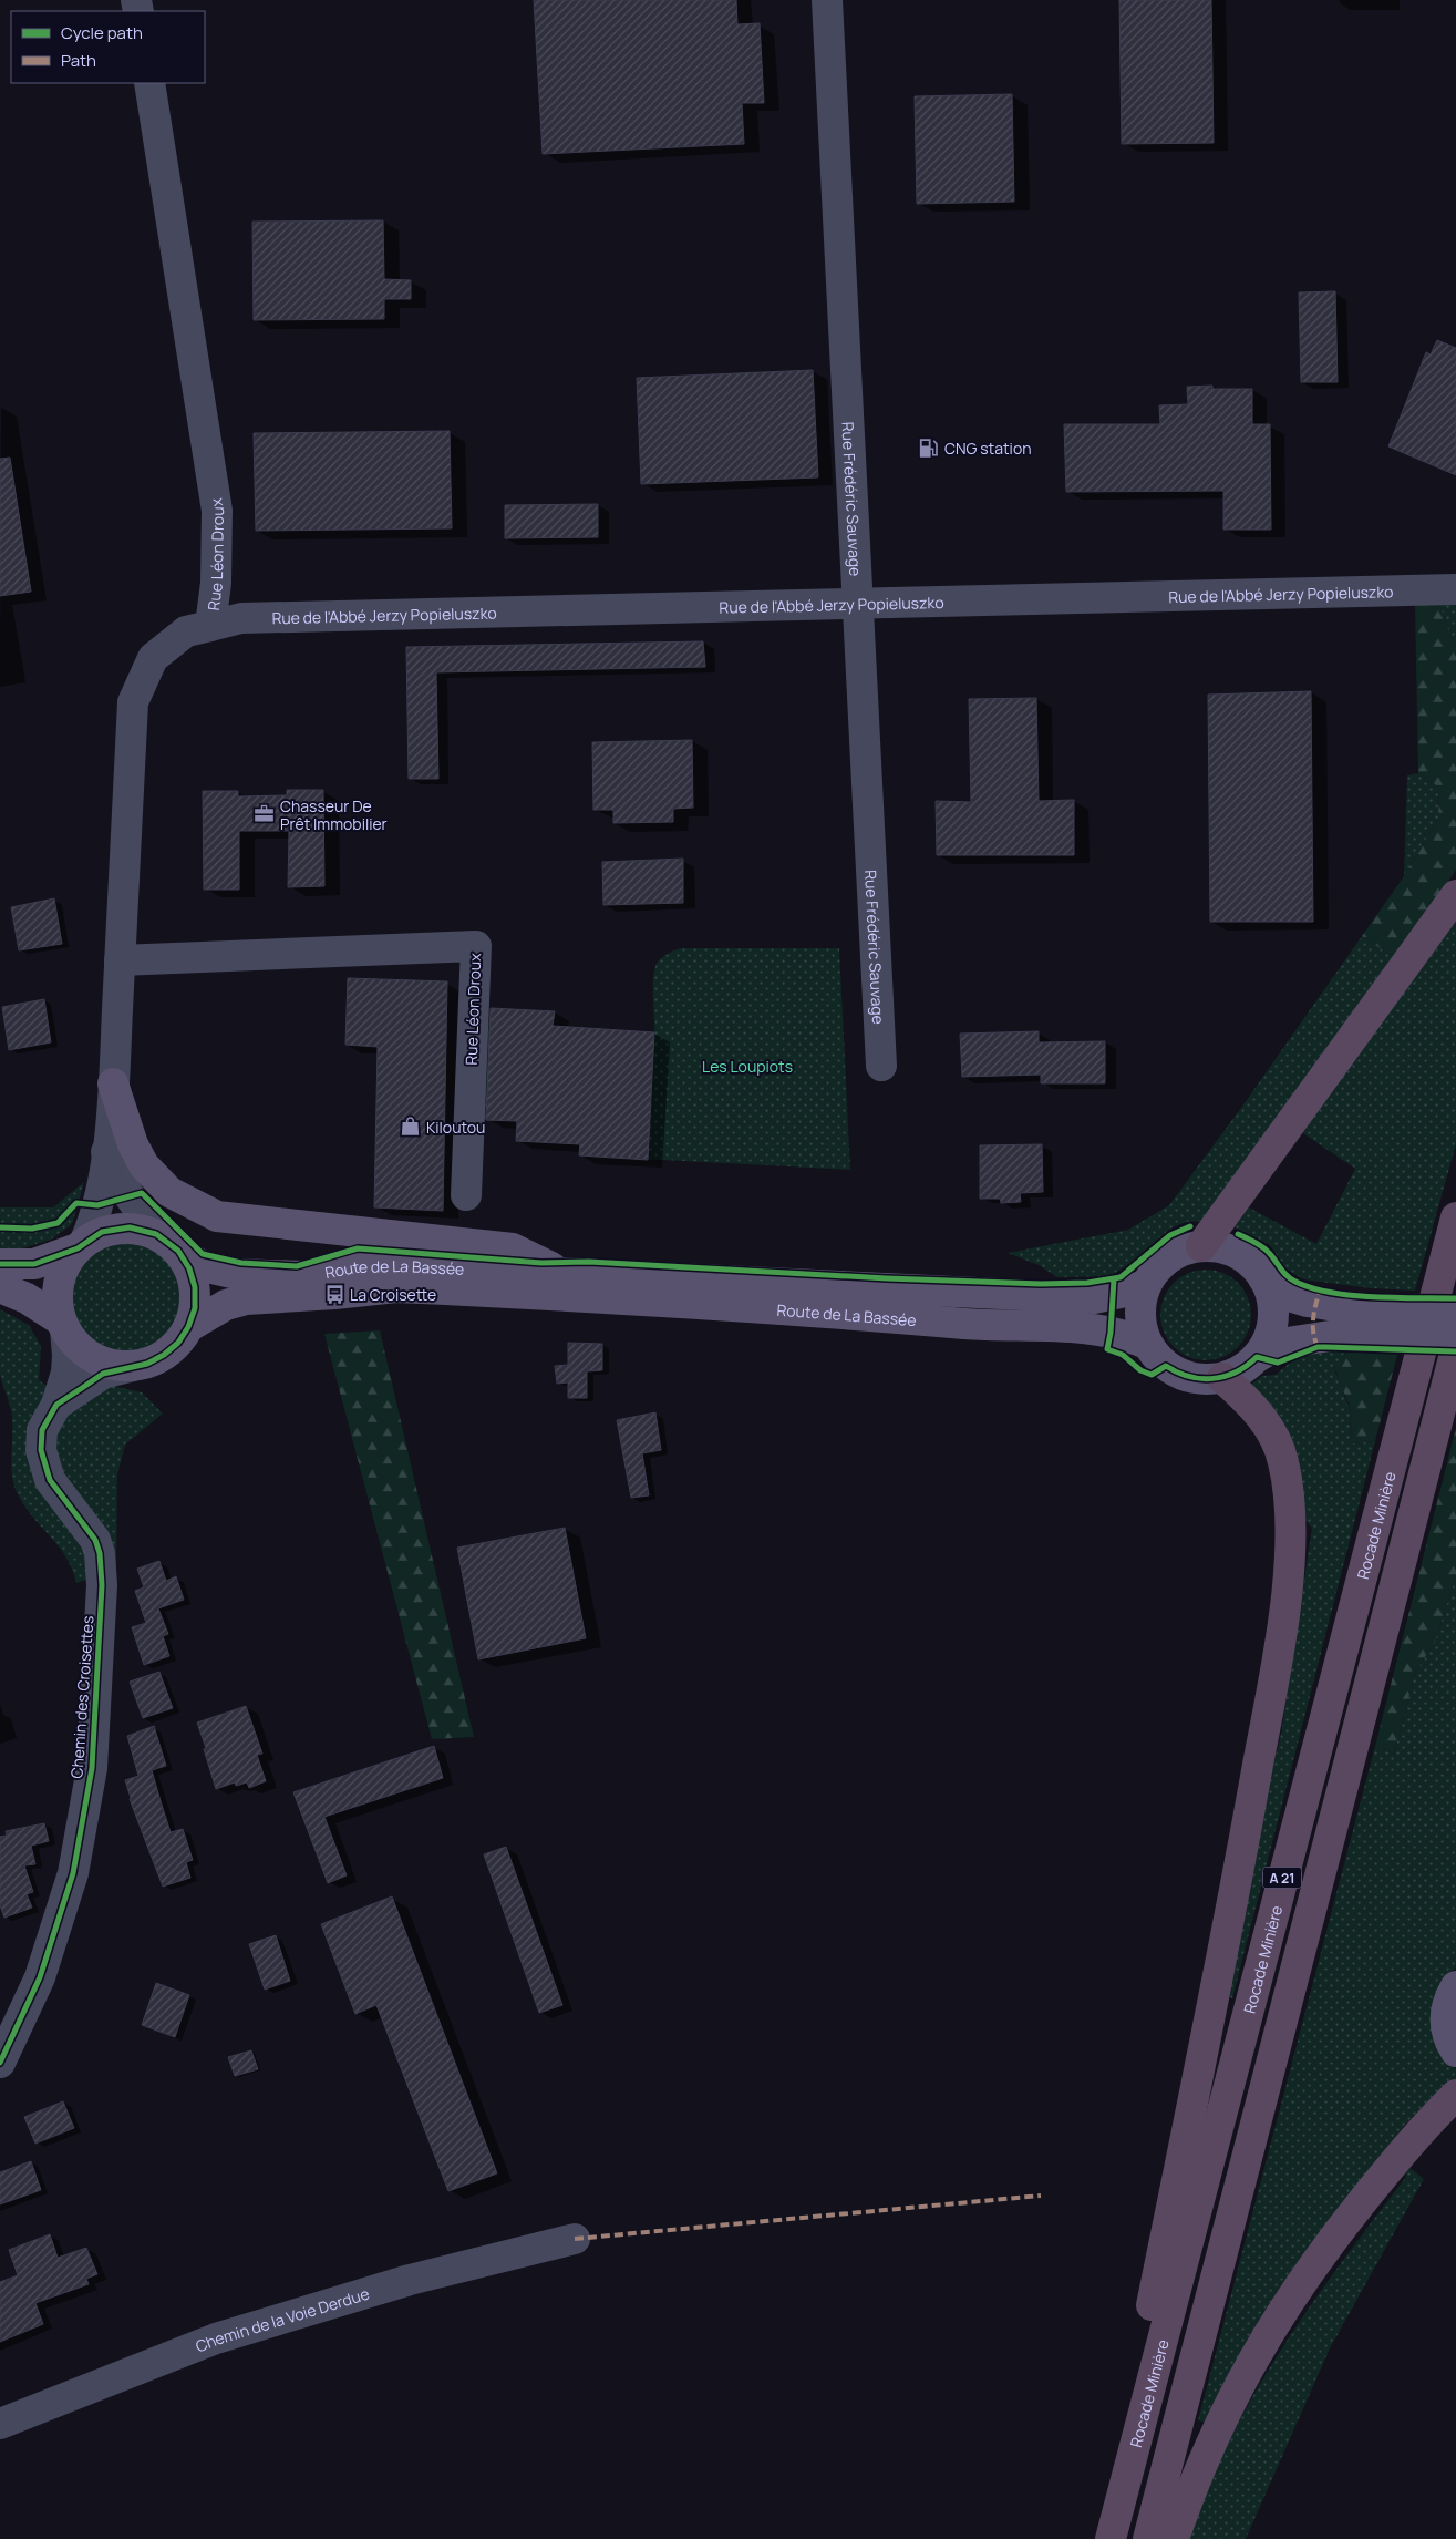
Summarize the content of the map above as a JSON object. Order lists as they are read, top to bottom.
{
  "streets": {
    "highway": ["Rocade Minière", "A 21"],
    "main road": ["Route de La Bassée"],
    "street": [
      "Rue Frédéric Sauvage",
      "Rue Léon Droux",
      "Rue de l'Abbé Jerzy Popieluszko",
      "Chemin des Croisettes",
      "Chemin de la Voie Derdue"
    ]
  },
  "crossings": [
    ["Rue Frédéric Sauvage", "Rue de l'Abbé Jerzy Popieluszko"],
    ["Rue Léon Droux", "Rue de l'Abbé Jerzy Popieluszko"],
    ["Rue Léon Droux", "Route de La Bassée"],
    ["Rue Léon Droux", "Chemin des Croisettes"],
    ["Route de La Bassée", "Chemin des Croisettes"]
  ],
  "parks": ["Les Loupiots"],
  "places": {
    "fuel station": ["CNG station"],
    "office": ["Chasseur De Prêt Immobilier"],
    "shop": ["Kiloutou"],
    "bus stop": ["La Croisette"]
  },
  "legend": ["Cycle path", "Path"]
}
